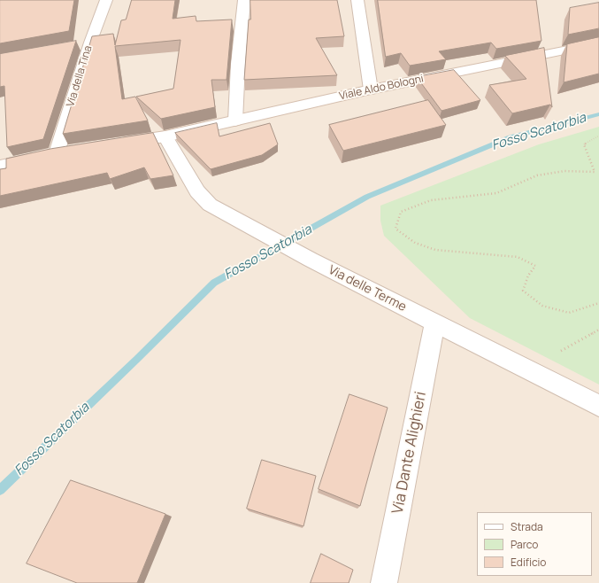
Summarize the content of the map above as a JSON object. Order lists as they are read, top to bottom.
{
  "streets": {
    "street": [
      "Via della Tina",
      "Viale Aldo Bologni",
      "Via delle Terme",
      "Via Dante Alighieri"
    ]
  },
  "crossings": [
    ["Viale Aldo Bologni", "Via delle Terme"],
    ["Via delle Terme", "Via Dante Alighieri"]
  ],
  "water": ["Fosso Scatorbia"],
  "legend": ["Strada", "Parco", "Edificio"]
}
